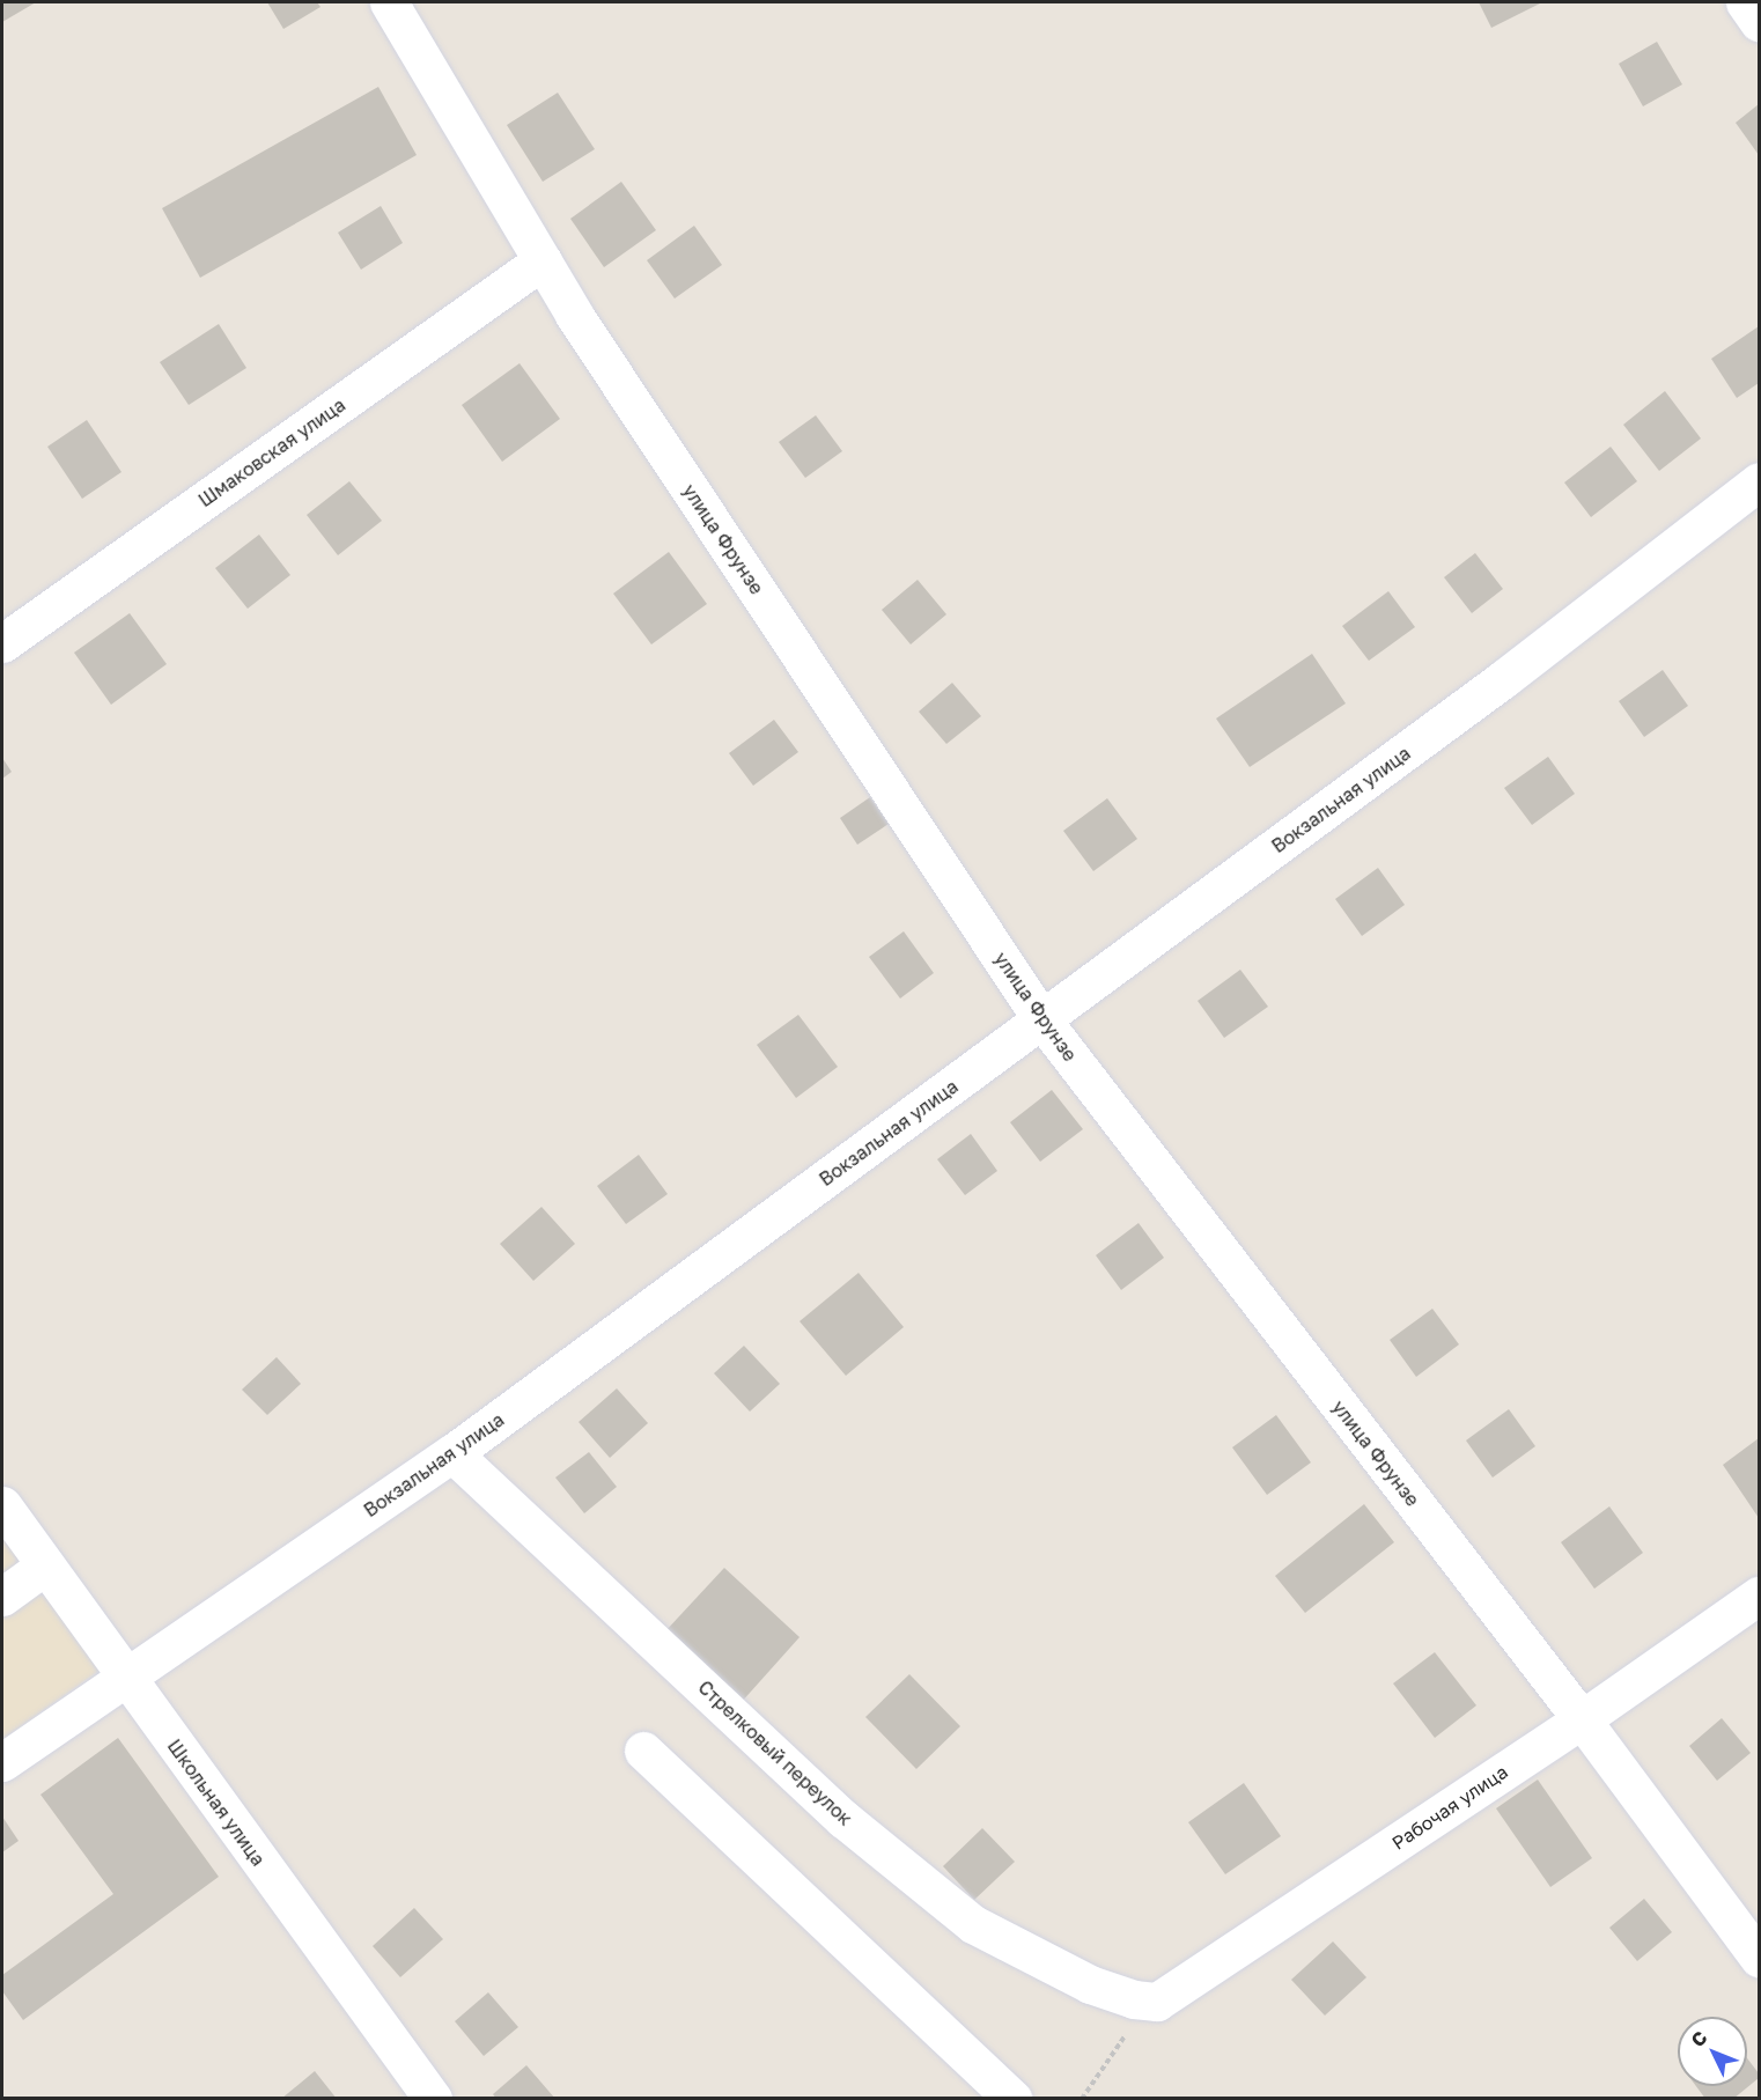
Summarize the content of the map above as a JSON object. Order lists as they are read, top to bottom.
{
  "streets": {
    "street": [
      "Шмаковская улица",
      "улица Фрунзе",
      "Вокзальная улица",
      "Стрелковый переулок",
      "Школьная улица",
      "Рабочая улица"
    ]
  },
  "crossings": [
    ["Шмаковская улица", "улица Фрунзе"],
    ["улица Фрунзе", "Вокзальная улица"],
    ["улица Фрунзе", "Рабочая улица"],
    ["Вокзальная улица", "Стрелковый переулок"],
    ["Вокзальная улица", "Школьная улица"],
    ["Стрелковый переулок", "Рабочая улица"]
  ],
  "north": "top left"
}
